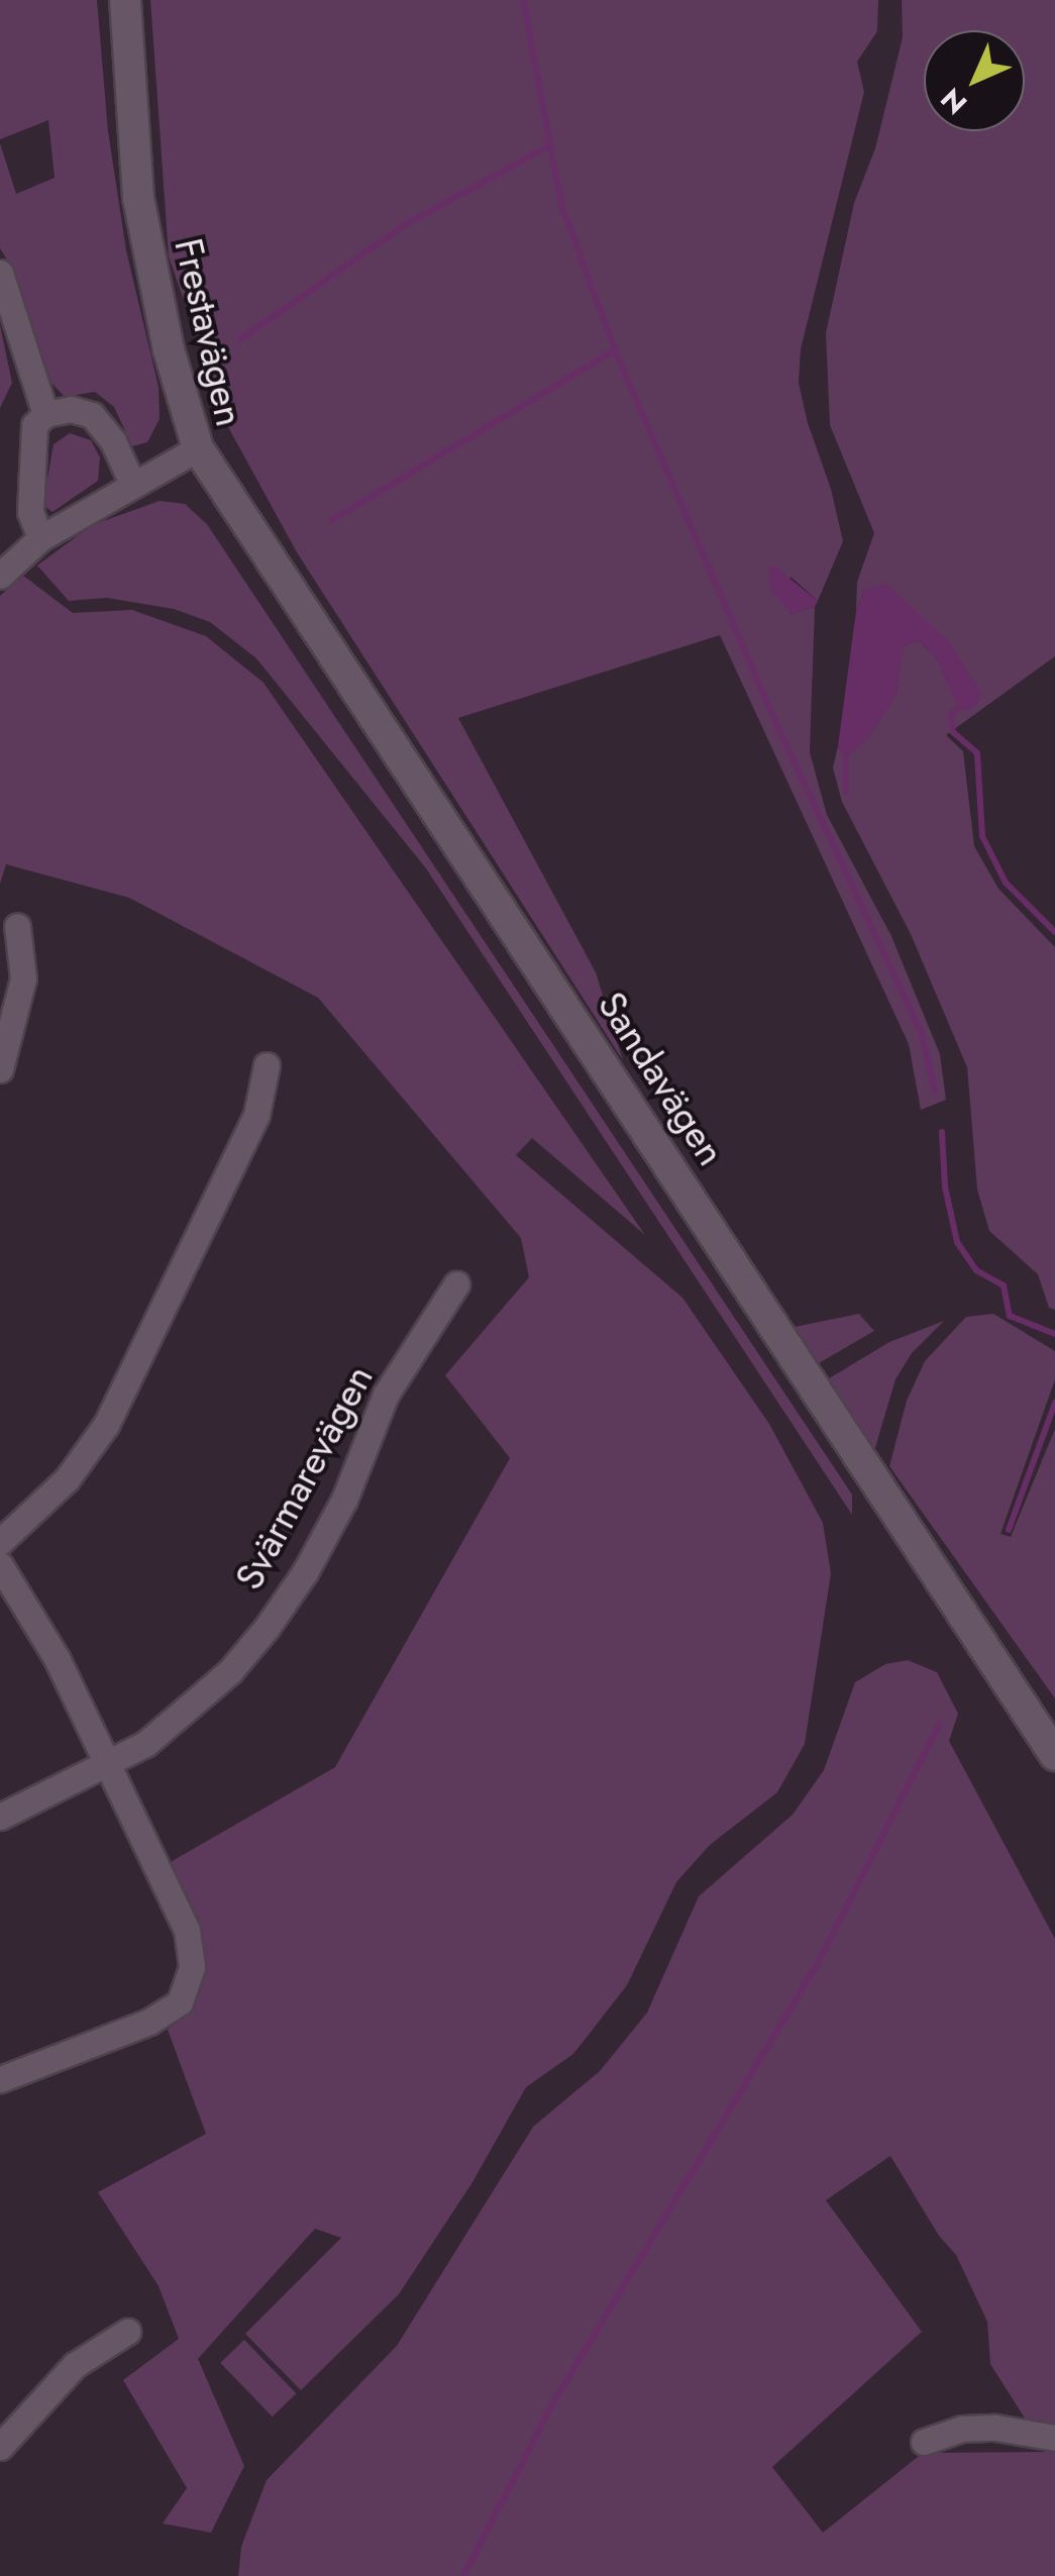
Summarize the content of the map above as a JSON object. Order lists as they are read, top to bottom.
{
  "streets": {
    "street": ["Frestavägen", "Sandavägen", "Svärmarevägen"]
  },
  "crossings": [
    ["Frestavägen", "Sandavägen"]
  ],
  "north": "bottom left"
}
